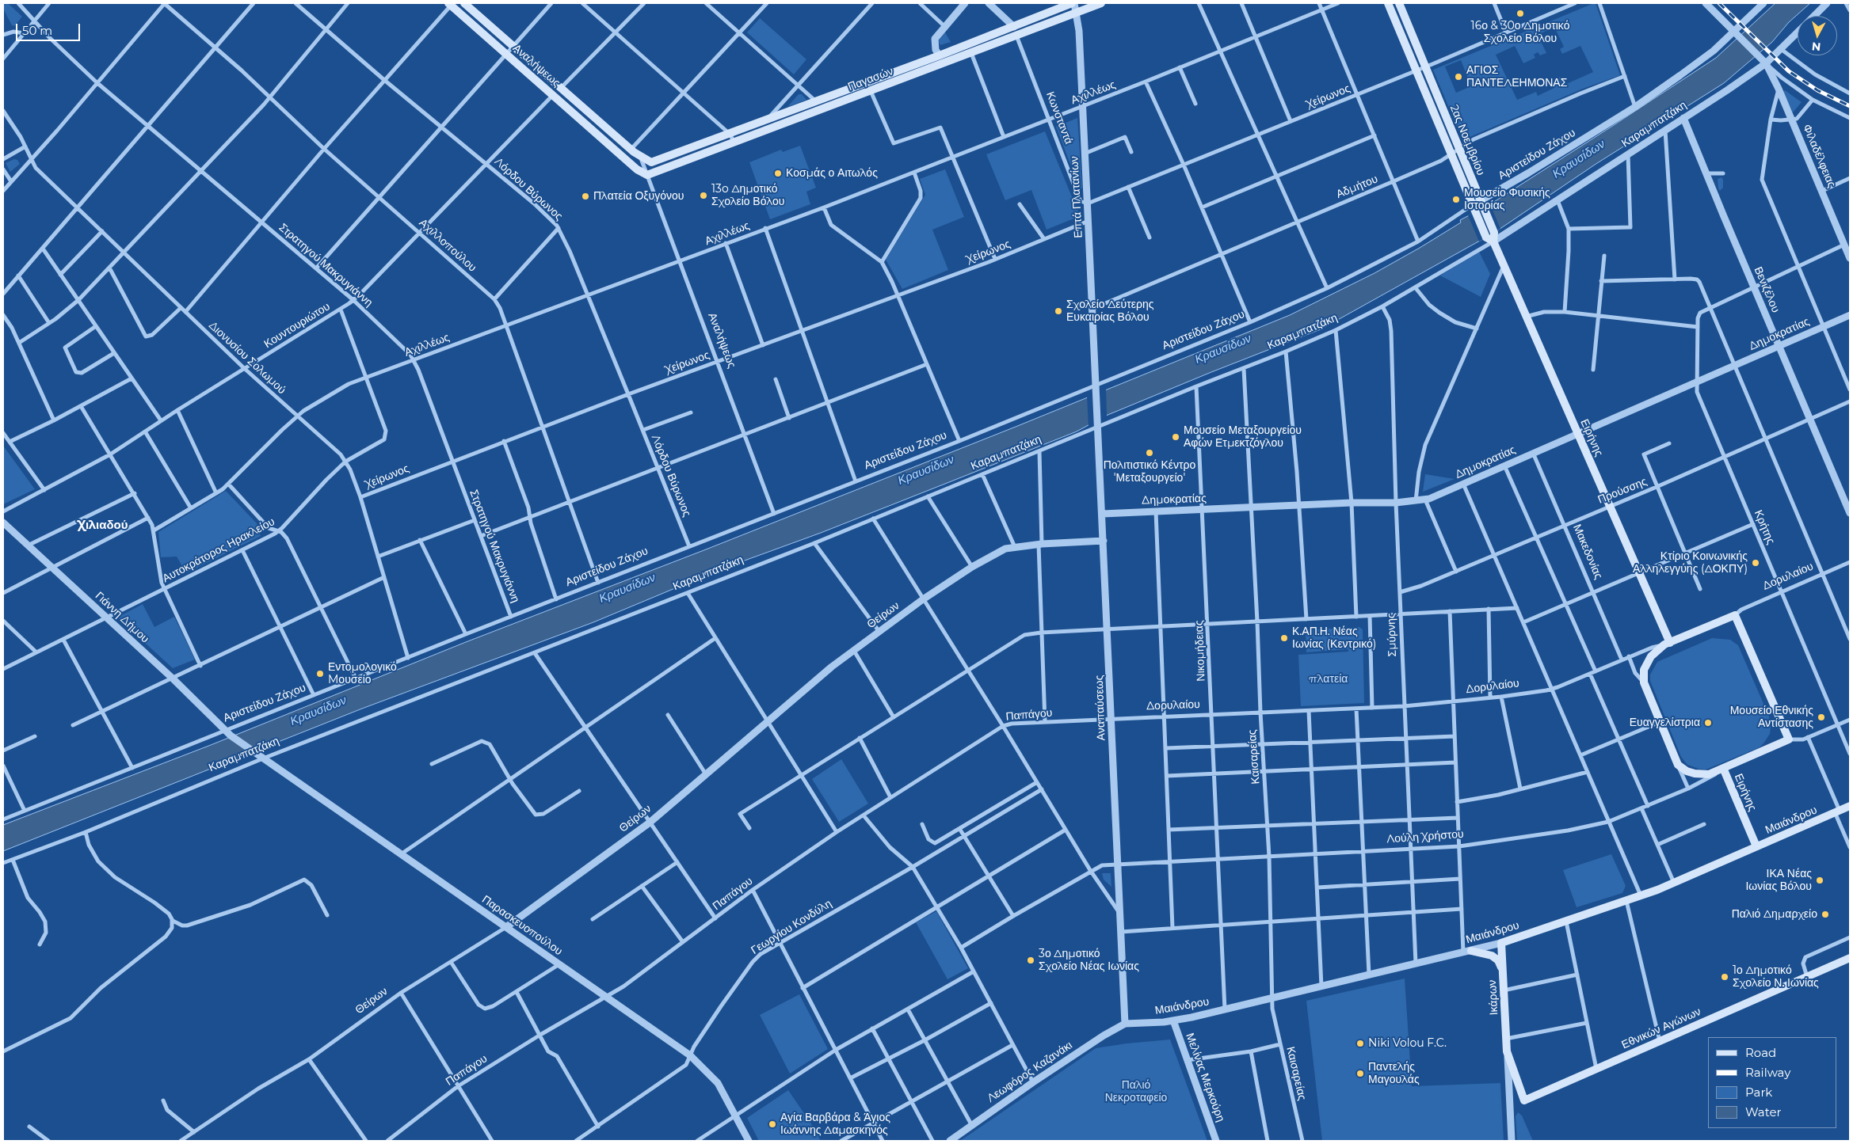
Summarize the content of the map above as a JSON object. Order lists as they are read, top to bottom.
{
  "streets": {
    "main road": [
      "Αναλήψεως",
      "Παγασών",
      "2ας Νοεμβρίου",
      "Ειρήνης",
      "Δορυλαίου",
      "Μαιάνδρου",
      "Λούλη Χρήστου",
      "Ικάρων",
      "Εθνικών Αγώνων"
    ],
    "street": [
      "Αχιλλέως",
      "Χείρωνος",
      "Κωνσταντά",
      "Καραμπατζάκη",
      "Αριστείδου Ζάχου",
      "Φιλαδέλφειας",
      "Αδμήτου",
      "Λόρδου Βύρωνος",
      "Επτά Πλατανίων",
      "Αχιλλοπούλου",
      "Στρατηγού Μακρυγιάννη",
      "Βενιζέλου",
      "Κουντουριώτου",
      "Δημοκρατίας",
      "Διονυσίου Σολωμού",
      "Προύσσης",
      "Κρήτης",
      "Αυτοκράτορος Ηρακλείου",
      "Μακεδονίας",
      "Θείρων",
      "Γιάννη Δήμου",
      "Σμύρνης",
      "Νικομήδειας",
      "Αναπαύσεως",
      "Παπάγου",
      "Καισαρείας",
      "Παρασκευοπούλου",
      "Γεωργίου Κονδύλη",
      "Λεωφόρος Καζανάκι",
      "Μελίνας Μερκούρη"
    ]
  },
  "crossings": [
    ["Αναλήψεως", "Παγασών"],
    ["Αναλήψεως", "Αχιλλέως"],
    ["Αναλήψεως", "Χείρωνος"],
    ["Αναλήψεως", "Αριστείδου Ζάχου"],
    ["Αναλήψεως", "Κουντουριώτου"],
    ["Παγασών", "Κωνσταντά"],
    ["Παγασών", "Επτά Πλατανίων"],
    ["Αχιλλέως", "Κωνσταντά"],
    ["Αχιλλέως", "Λόρδου Βύρωνος"],
    ["Αχιλλέως", "Επτά Πλατανίων"],
    ["Αχιλλέως", "Αχιλλοπούλου"],
    ["Αχιλλέως", "Στρατηγού Μακρυγιάννη"],
    ["Αχιλλέως", "Διονυσίου Σολωμού"],
    ["Αχιλλέως", "Αυτοκράτορος Ηρακλείου"],
    ["Χείρωνος", "Κωνσταντά"],
    ["Χείρωνος", "2ας Νοεμβρίου"],
    ["Χείρωνος", "Λόρδου Βύρωνος"],
    ["Χείρωνος", "Επτά Πλατανίων"],
    ["Χείρωνος", "Αχιλλοπούλου"],
    ["Χείρωνος", "Στρατηγού Μακρυγιάννη"],
    ["Χείρωνος", "Διονυσίου Σολωμού"],
    ["Κωνσταντά", "Επτά Πλατανίων"],
    ["Καραμπατζάκη", "2ας Νοεμβρίου"],
    ["Καραμπατζάκη", "Φιλαδέλφειας"],
    ["Καραμπατζάκη", "Βενιζέλου"],
    ["Καραμπατζάκη", "Ειρήνης"],
    ["Καραμπατζάκη", "Σμύρνης"],
    ["Καραμπατζάκη", "Νικομήδειας"],
    ["Καραμπατζάκη", "Αναπαύσεως"],
    ["Καραμπατζάκη", "Καισαρείας"],
    ["Καραμπατζάκη", "Παρασκευοπούλου"],
    ["2ας Νοεμβρίου", "Αριστείδου Ζάχου"],
    ["2ας Νοεμβρίου", "Αδμήτου"],
    ["2ας Νοεμβρίου", "Ειρήνης"],
    ["Αριστείδου Ζάχου", "Φιλαδέλφειας"],
    ["Αριστείδου Ζάχου", "Λόρδου Βύρωνος"],
    ["Αριστείδου Ζάχου", "Επτά Πλατανίων"],
    ["Αριστείδου Ζάχου", "Αχιλλοπούλου"],
    ["Αριστείδου Ζάχου", "Στρατηγού Μακρυγιάννη"],
    ["Αριστείδου Ζάχου", "Διονυσίου Σολωμού"],
    ["Αριστείδου Ζάχου", "Γιάννη Δήμου"],
    ["Αριστείδου Ζάχου", "Αναπαύσεως"],
    ["Αδμήτου", "Επτά Πλατανίων"],
    ["Λόρδου Βύρωνος", "Κουντουριώτου"],
    ["Επτά Πλατανίων", "Αναπαύσεως"],
    ["Αχιλλοπούλου", "Κουντουριώτου"],
    ["Στρατηγού Μακρυγιάννη", "Κουντουριώτου"],
    ["Βενιζέλου", "Δημοκρατίας"],
    ["Βενιζέλου", "Προύσσης"],
    ["Κουντουριώτου", "Διονυσίου Σολωμού"],
    ["Κουντουριώτου", "Αυτοκράτορος Ηρακλείου"],
    ["Δημοκρατίας", "Ειρήνης"],
    ["Δημοκρατίας", "Κρήτης"],
    ["Δημοκρατίας", "Μακεδονίας"],
    ["Δημοκρατίας", "Σμύρνης"],
    ["Δημοκρατίας", "Νικομήδειας"],
    ["Δημοκρατίας", "Αναπαύσεως"],
    ["Δημοκρατίας", "Καισαρείας"],
    ["Διονυσίου Σολωμού", "Αυτοκράτορος Ηρακλείου"],
    ["Ειρήνης", "Προύσσης"],
    ["Ειρήνης", "Δορυλαίου"],
    ["Ειρήνης", "Μαιάνδρου"],
    ["Ειρήνης", "Λούλη Χρήστου"],
    ["Προύσσης", "Κρήτης"],
    ["Προύσσης", "Μακεδονίας"],
    ["Προύσσης", "Σμύρνης"],
    ["Κρήτης", "Δορυλαίου"],
    ["Κρήτης", "Λούλη Χρήστου"],
    ["Αυτοκράτορος Ηρακλείου", "Γιάννη Δήμου"],
    ["Μακεδονίας", "Δορυλαίου"],
    ["Δορυλαίου", "Σμύρνης"],
    ["Δορυλαίου", "Νικομήδειας"],
    ["Δορυλαίου", "Αναπαύσεως"],
    ["Δορυλαίου", "Παπάγου"],
    ["Δορυλαίου", "Καισαρείας"],
    ["Θείρων", "Αναπαύσεως"],
    ["Θείρων", "Παρασκευοπούλου"],
    ["Γιάννη Δήμου", "Παρασκευοπούλου"],
    ["Σμύρνης", "Μαιάνδρου"],
    ["Σμύρνης", "Λούλη Χρήστου"],
    ["Νικομήδειας", "Μαιάνδρου"],
    ["Νικομήδειας", "Λούλη Χρήστου"],
    ["Αναπαύσεως", "Παπάγου"],
    ["Αναπαύσεως", "Μαιάνδρου"],
    ["Αναπαύσεως", "Λούλη Χρήστου"],
    ["Αναπαύσεως", "Λεωφόρος Καζανάκι"],
    ["Παπάγου", "Παρασκευοπούλου"],
    ["Καισαρείας", "Μαιάνδρου"],
    ["Καισαρείας", "Λούλη Χρήστου"],
    ["Μαιάνδρου", "Ικάρων"],
    ["Μαιάνδρου", "Λεωφόρος Καζανάκι"],
    ["Μαιάνδρου", "Μελίνας Μερκούρη"],
    ["Παρασκευοπούλου", "Γεωργίου Κονδύλη"],
    ["Ικάρων", "Εθνικών Αγώνων"]
  ],
  "districts": ["Χιλιαδού"],
  "water": ["Κραυσίδων"],
  "parks": ["πλατεία", "Παλιό Νεκροταφείο"],
  "places": [
    "16ο & 30ο Δημοτικό Σχολείο Βόλου",
    "ΑΓΙΟΣ ΠΑΝΤΕΛΕΗΜΟΝΑΣ",
    "Κοσμάς ο Αιτωλός",
    "13o Δημοτικό Σχολείο Βόλου",
    "Πλατεία Οξυγόνου",
    "Μουσείο Φυσικής Ιστορίας",
    "Σχολείο Δεύτερης Ευκαιρίας Βόλου",
    "Μουσείο Μεταξουργείου Αφών Ετμεκτζόγλου",
    "Πολιτιστικό Κέντρο 'Μεταξουργείο'",
    "Κτίριο Κοινωνικής Αλληλεγγύης (ΔΟΚΠΥ)",
    "Κ.ΑΠ.Η. Νέας Ιωνίας (Κεντρικό)",
    "Εντομολογικό Mουσείο",
    "Μουσείο Εθνικής Αντίστασης",
    "Ευαγγελίστρια",
    "ΙΚΑ Νέας Ιωνίας Βόλου",
    "Παλιό Δημαρχείο",
    "3ο Δημοτικό Σχολείο Νέας Ιωνίας",
    "1ο Δημοτικό Σχολείο Ν. Ιωνίας",
    "Niki Volou F.C.",
    "Παντελής Μαγουλάς",
    "Αγία Βαρβάρα & Άγιος Ιωάννης Δαμασκηνός"
  ],
  "legend": [
    "Road",
    "Railway",
    "Park",
    "Water"
  ],
  "scale_bar": "50 m",
  "north": "bottom"
}
